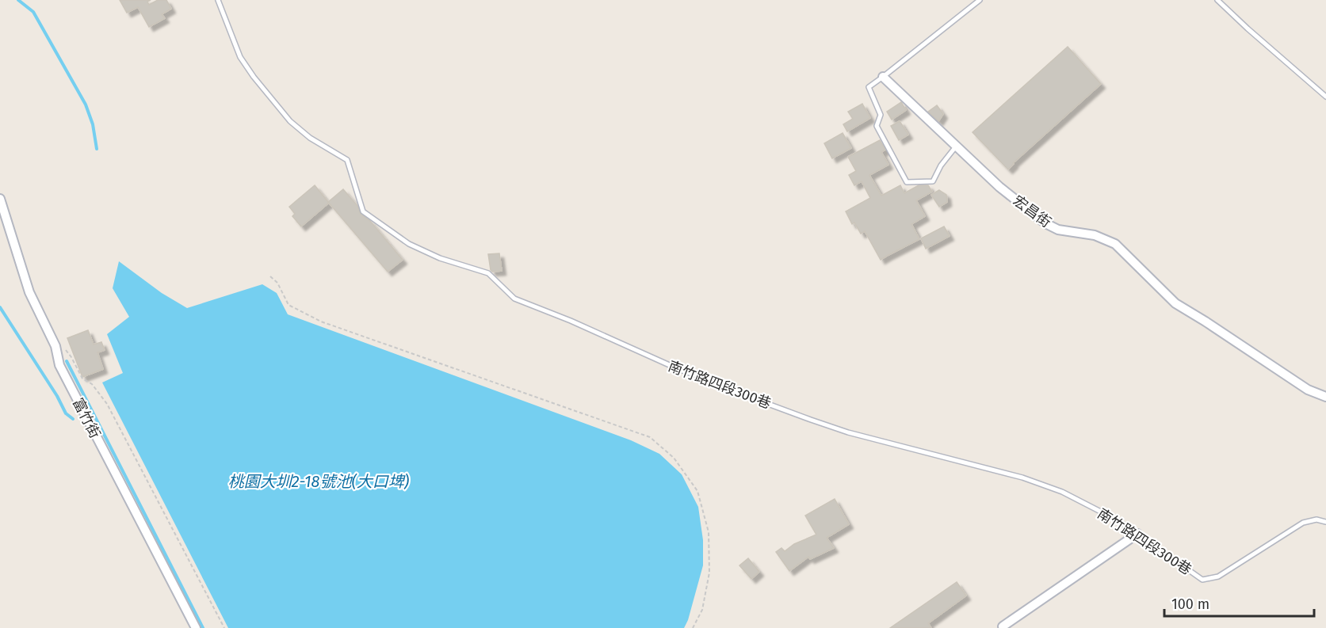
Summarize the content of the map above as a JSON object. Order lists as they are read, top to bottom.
{
  "streets": {
    "street": ["宏昌街", "富竹街"],
    "lane": ["南竹路四段300巷"]
  },
  "water": ["桃園大圳2-18號池(大口埤)"],
  "scale_bar": "100 m"
}
